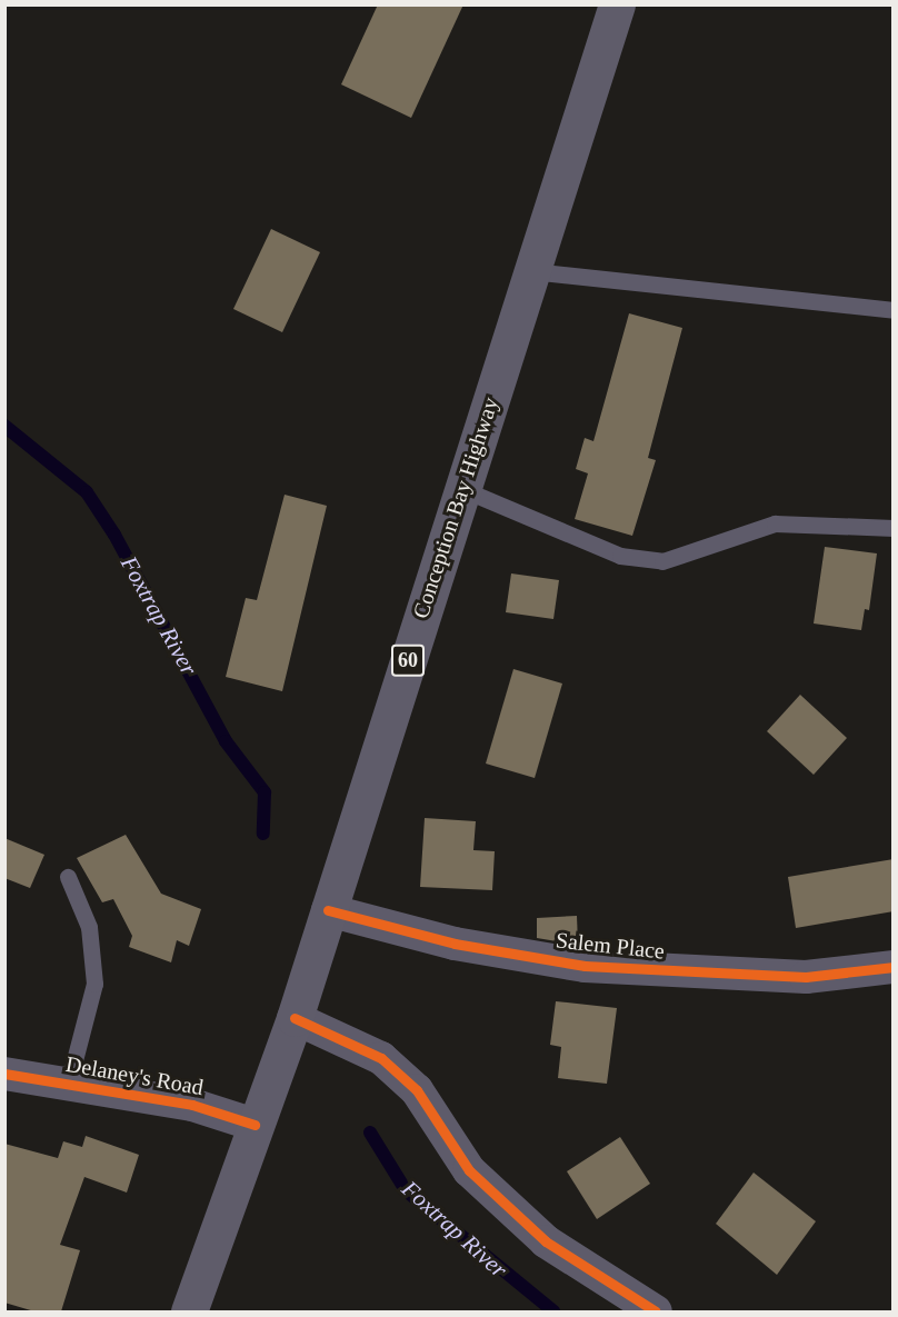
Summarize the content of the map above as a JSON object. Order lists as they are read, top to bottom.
{
  "streets": {
    "main road": ["Conception Bay Highway", "60"],
    "street": ["Salem Place", "Delaney's Road"]
  },
  "crossings": [
    ["Conception Bay Highway", "Salem Place"],
    ["Conception Bay Highway", "Delaney's Road"]
  ],
  "water": ["Foxtrap River"]
}
